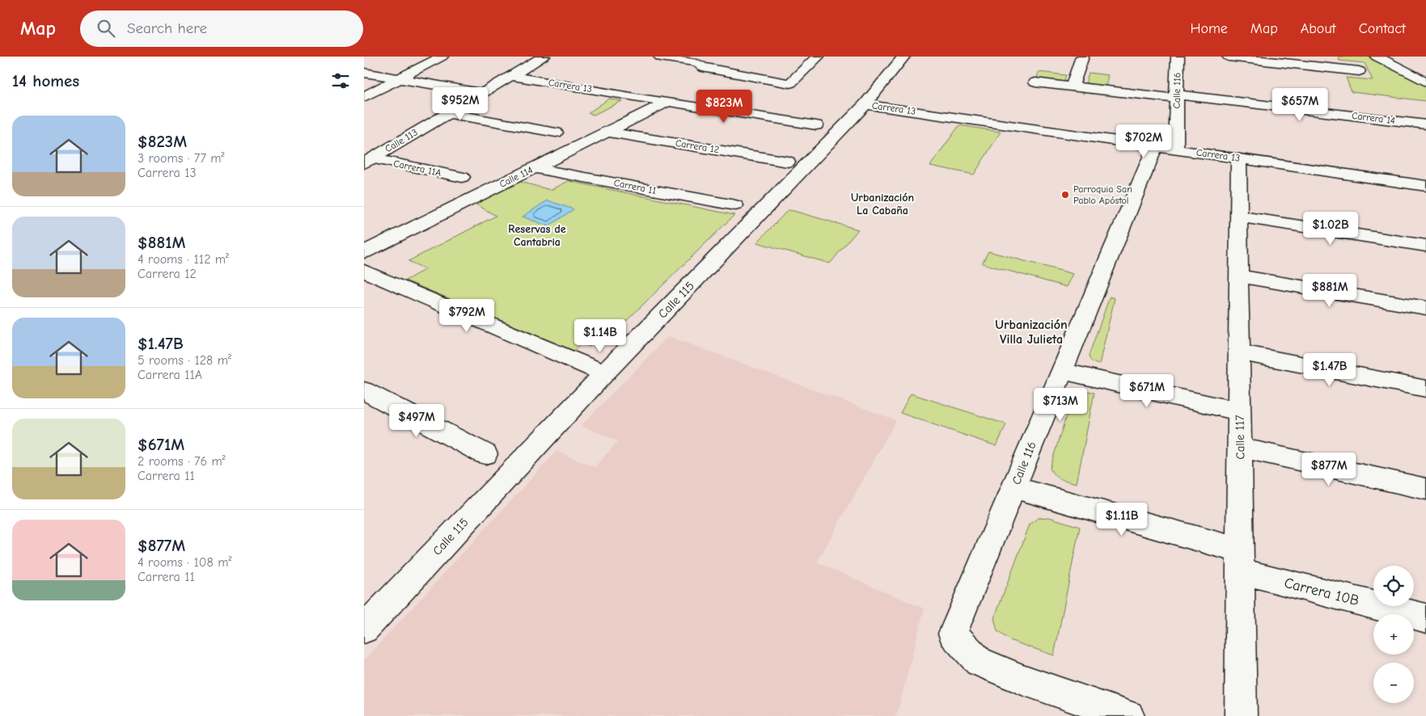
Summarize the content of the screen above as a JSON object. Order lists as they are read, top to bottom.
{
  "streets": {
    "street": [
      "Carrera 13",
      "Calle 116",
      "Carrera 14",
      "Calle 113",
      "Carrera 12",
      "Carrera 11A",
      "Calle 114",
      "Carrera 11",
      "Calle 115",
      "Calle 117",
      "Carrera 10B"
    ]
  },
  "crossings": [
    ["Carrera 13", "Calle 116"],
    ["Carrera 13", "Calle 113"],
    ["Carrera 13", "Calle 114"],
    ["Carrera 13", "Calle 115"],
    ["Carrera 13", "Calle 117"],
    ["Calle 116", "Carrera 14"],
    ["Calle 116", "Carrera 10B"],
    ["Calle 113", "Carrera 11A"],
    ["Carrera 12", "Calle 114"],
    ["Calle 114", "Carrera 11"],
    ["Calle 117", "Carrera 10B"]
  ],
  "districts": ["Urbanización La Cabaña", "Reservas de Cantabria", "Urbanización Villa Julieta"],
  "places": ["Parroquia San Pablo Apóstol"],
  "page": {
    "header": "Map",
    "search": "Search here",
    "nav": [
      "Home",
      "Map",
      "About",
      "Contact"
    ],
    "heading": "14 homes",
    "price": [
      "$952M",
      "$657M",
      "$823M",
      "$702M",
      "$1.02B",
      "$881M",
      "$792M",
      "$1.14B",
      "$1.47B",
      "$671M",
      "$713M",
      "$497M",
      "$877M",
      "$1.11B"
    ],
    "list": [
      {
        "name": "$823M",
        "note": "3 rooms · 77 m² · Carrera 13"
      },
      {
        "name": "$881M",
        "note": "4 rooms · 112 m² · Carrera 12"
      },
      {
        "name": "$1.47B",
        "note": "5 rooms · 128 m² · Carrera 11A"
      },
      {
        "name": "$671M",
        "note": "2 rooms · 76 m² · Carrera 11"
      },
      {
        "name": "$877M",
        "note": "4 rooms · 108 m² · Carrera 11"
      }
    ],
    "map_buttons": ["+", "−"]
  }
}
